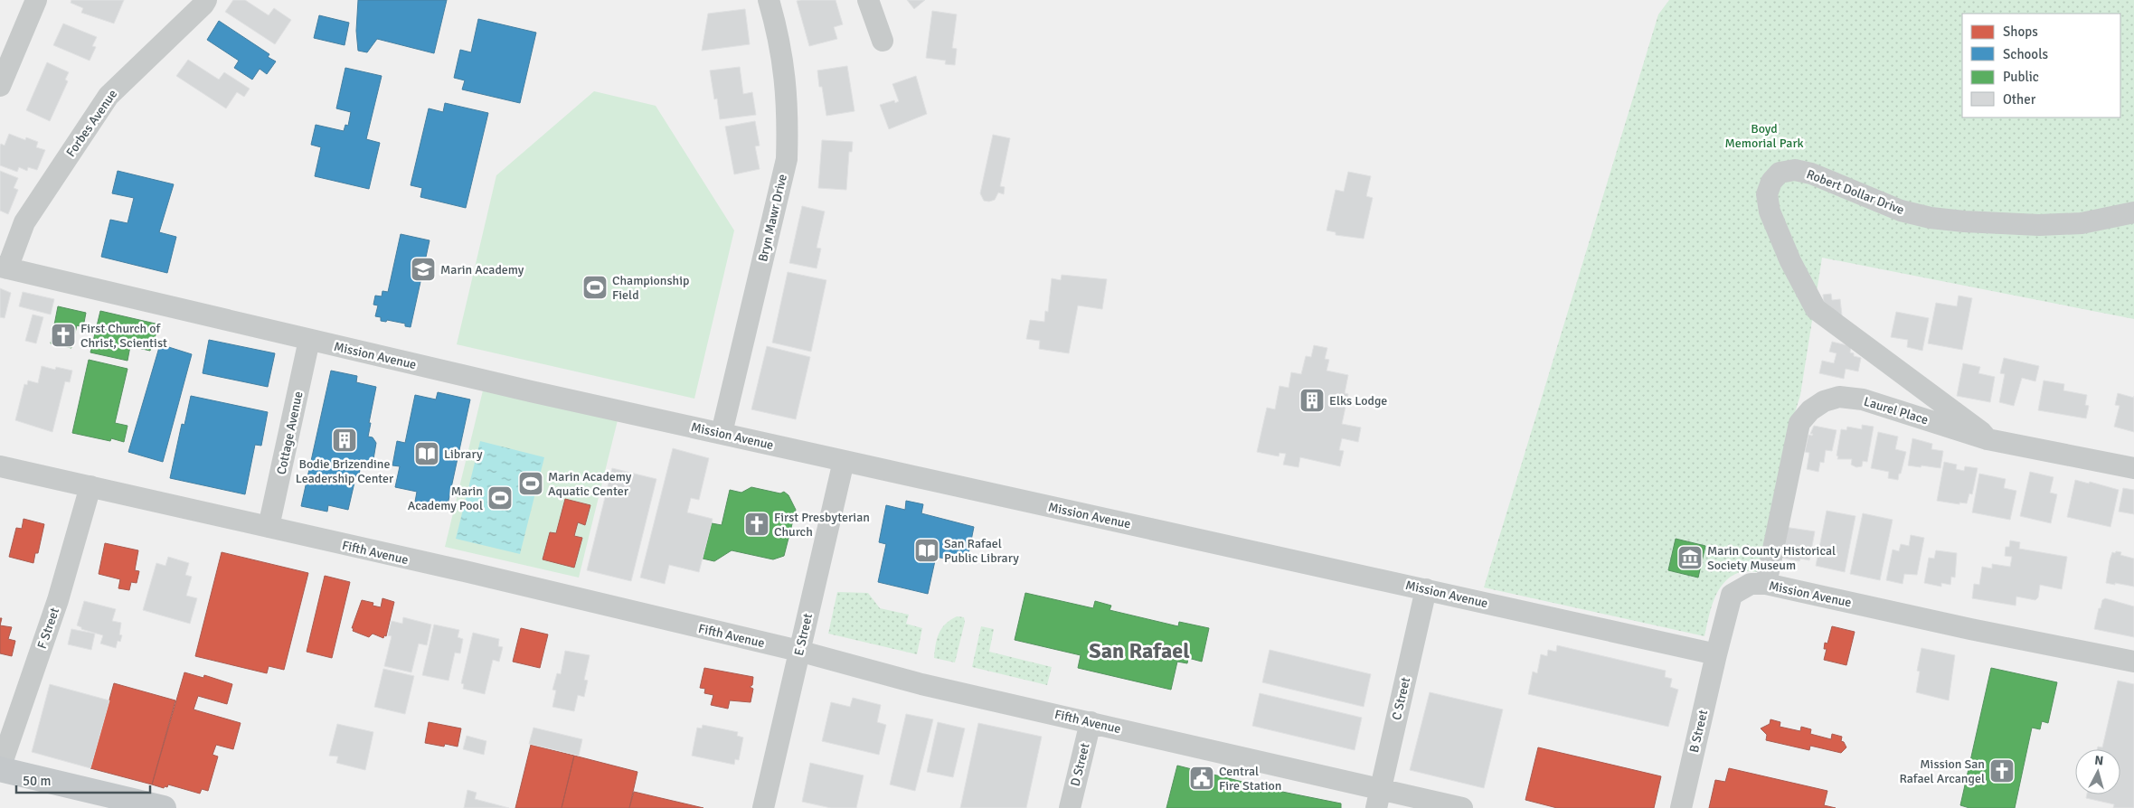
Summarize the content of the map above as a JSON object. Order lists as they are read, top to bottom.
{
  "streets": {
    "street": [
      "Forbes Avenue",
      "Robert Dollar Drive",
      "Bryn Mawr Drive",
      "Mission Avenue",
      "Laurel Place",
      "Cottage Avenue",
      "Fifth Avenue",
      "F Street",
      "E Street",
      "C Street",
      "B Street",
      "D Street"
    ]
  },
  "crossings": [
    ["Forbes Avenue", "Mission Avenue"],
    ["Robert Dollar Drive", "Laurel Place"],
    ["Bryn Mawr Drive", "Mission Avenue"],
    ["Mission Avenue", "Laurel Place"],
    ["Mission Avenue", "Cottage Avenue"],
    ["Mission Avenue", "E Street"],
    ["Mission Avenue", "C Street"],
    ["Mission Avenue", "B Street"],
    ["Cottage Avenue", "Fifth Avenue"],
    ["Fifth Avenue", "F Street"],
    ["Fifth Avenue", "E Street"],
    ["Fifth Avenue", "C Street"],
    ["Fifth Avenue", "D Street"]
  ],
  "districts": ["San Rafael"],
  "parks": ["Boyd Memorial Park"],
  "places": {
    "school or university": ["Marin Academy"],
    "sports": ["Championship Field", "Marin Academy Aquatic Center", "Marin Academy Pool"],
    "church": ["First Church of Christ, Scientist", "First Presbyterian Church", "Mission San Rafael Arcangel"],
    "building": ["Elks Lodge", "Bodie Brizendine Leadership Center"],
    "library": ["Library", "San Rafael Public Library"],
    "museum": ["Marin County Historical Society Museum"],
    "public building": ["Central Fire Station"]
  },
  "legend": [
    "Shops",
    "Schools",
    "Public",
    "Other"
  ],
  "scale_bar": "50 m",
  "north": "top"
}
